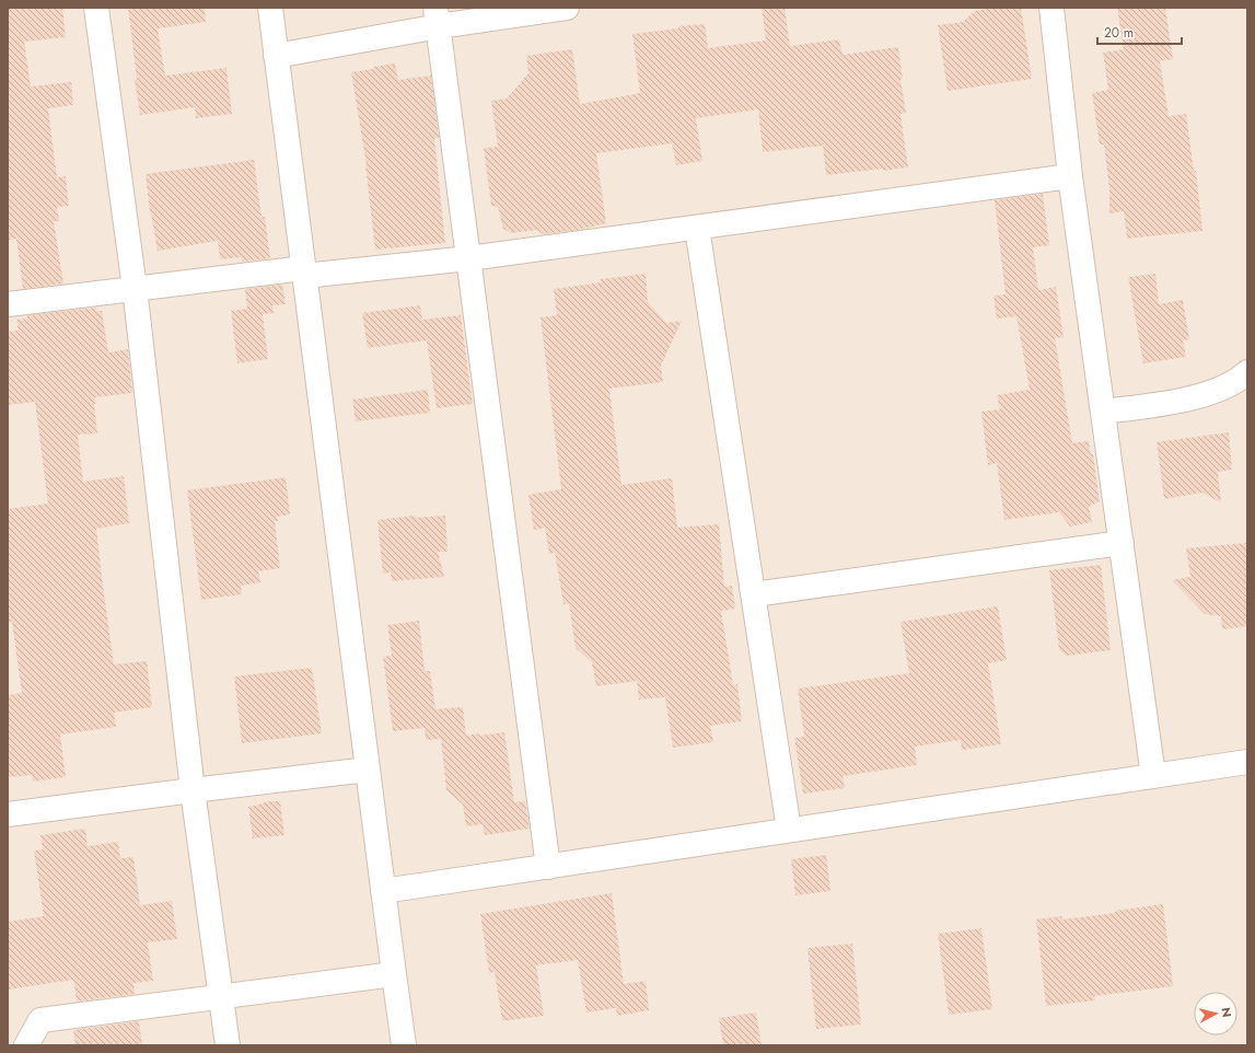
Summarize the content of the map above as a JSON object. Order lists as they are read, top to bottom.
{
  "scale_bar": "20 m",
  "north": "right"
}
